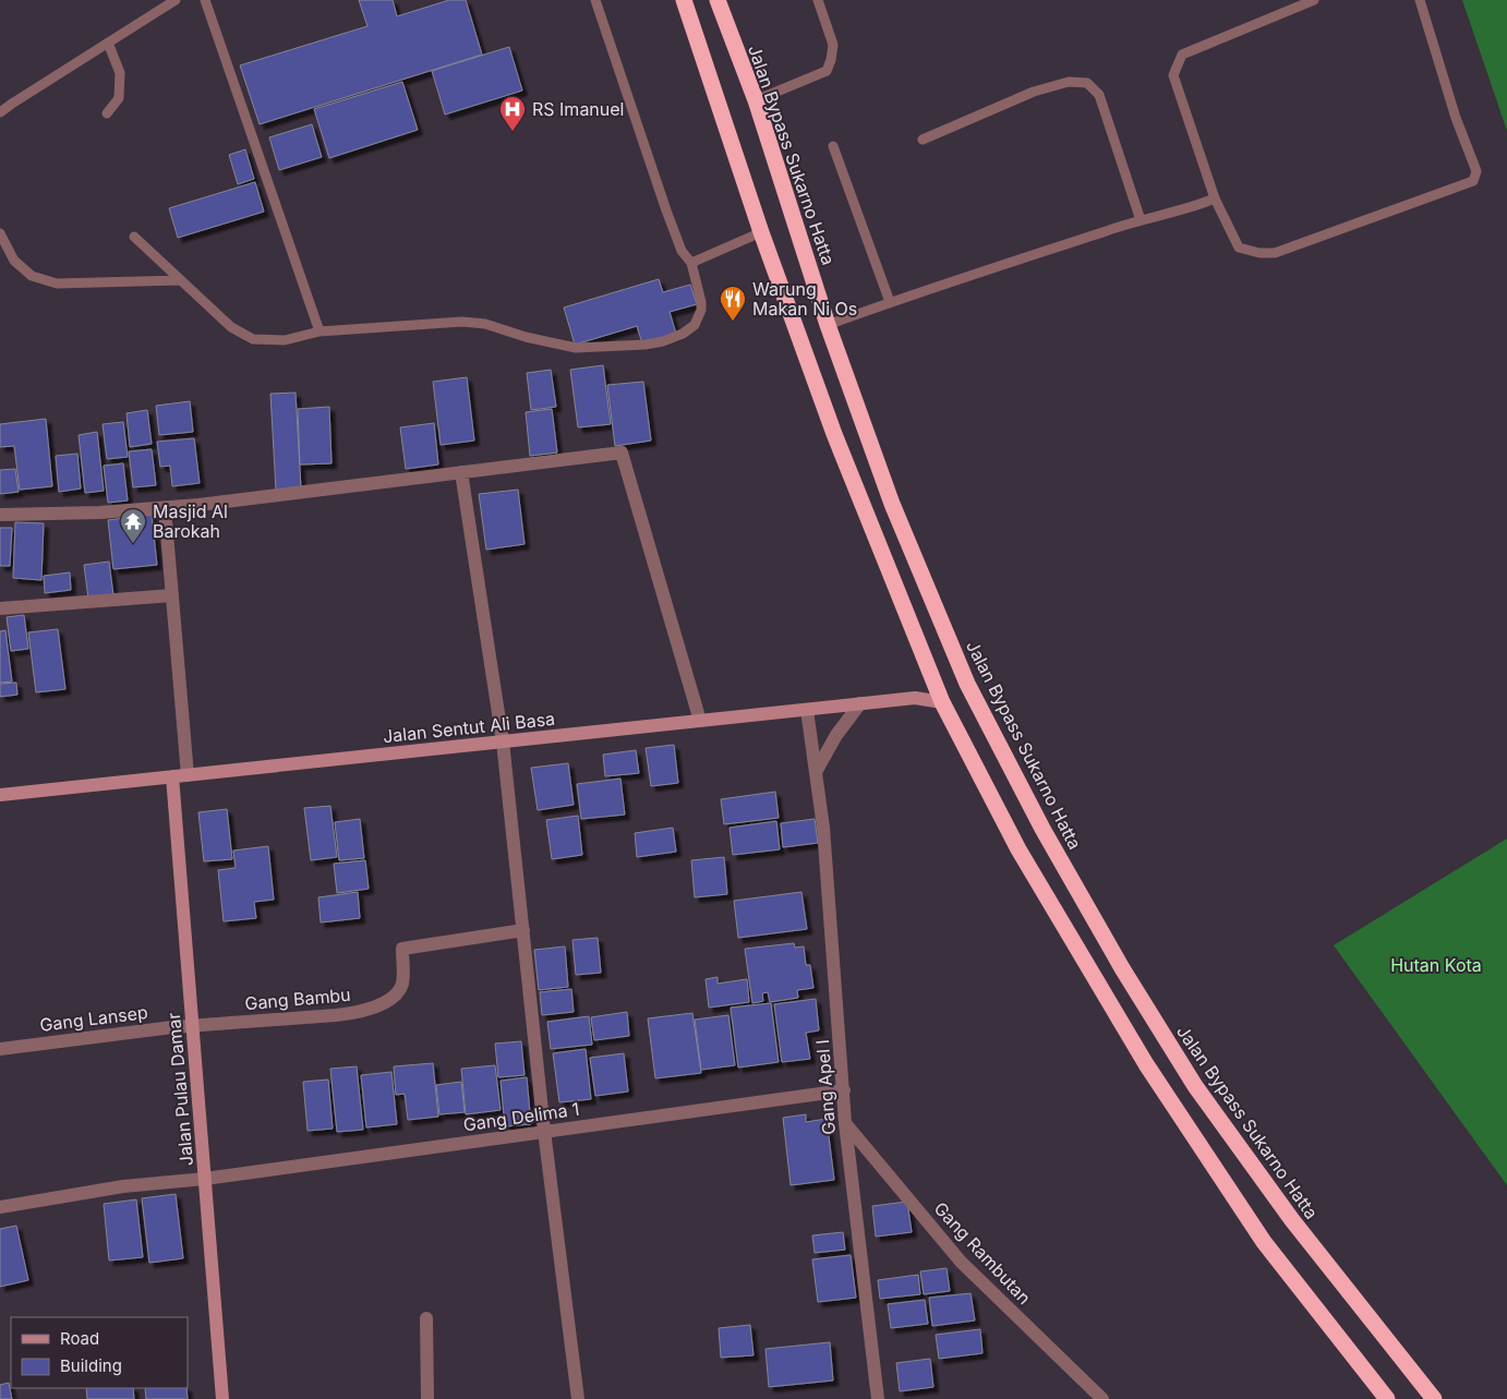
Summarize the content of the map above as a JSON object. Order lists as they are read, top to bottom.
{
  "streets": {
    "highway": ["Jalan Bypass Sukarno Hatta"],
    "street": [
      "Jalan Sentut Ali Basa",
      "Gang Bambu",
      "Gang Lansep",
      "Gang Apel I",
      "Jalan Pulau Damar",
      "Gang Delima 1",
      "Gang Rambutan"
    ]
  },
  "crossings": [
    ["Jalan Sentut Ali Basa", "Gang Apel I"],
    ["Jalan Sentut Ali Basa", "Jalan Pulau Damar"],
    ["Gang Bambu", "Gang Lansep"],
    ["Gang Bambu", "Jalan Pulau Damar"],
    ["Gang Lansep", "Jalan Pulau Damar"],
    ["Gang Apel I", "Gang Delima 1"],
    ["Gang Apel I", "Gang Rambutan"],
    ["Jalan Pulau Damar", "Gang Delima 1"]
  ],
  "parks": ["Hutan Kota"],
  "places": {
    "hospital": ["RS Imanuel"],
    "restaurant": ["Warung Makan Ni Os"],
    "temple": ["Masjid Al Barokah"]
  },
  "legend": ["Road", "Building"]
}
